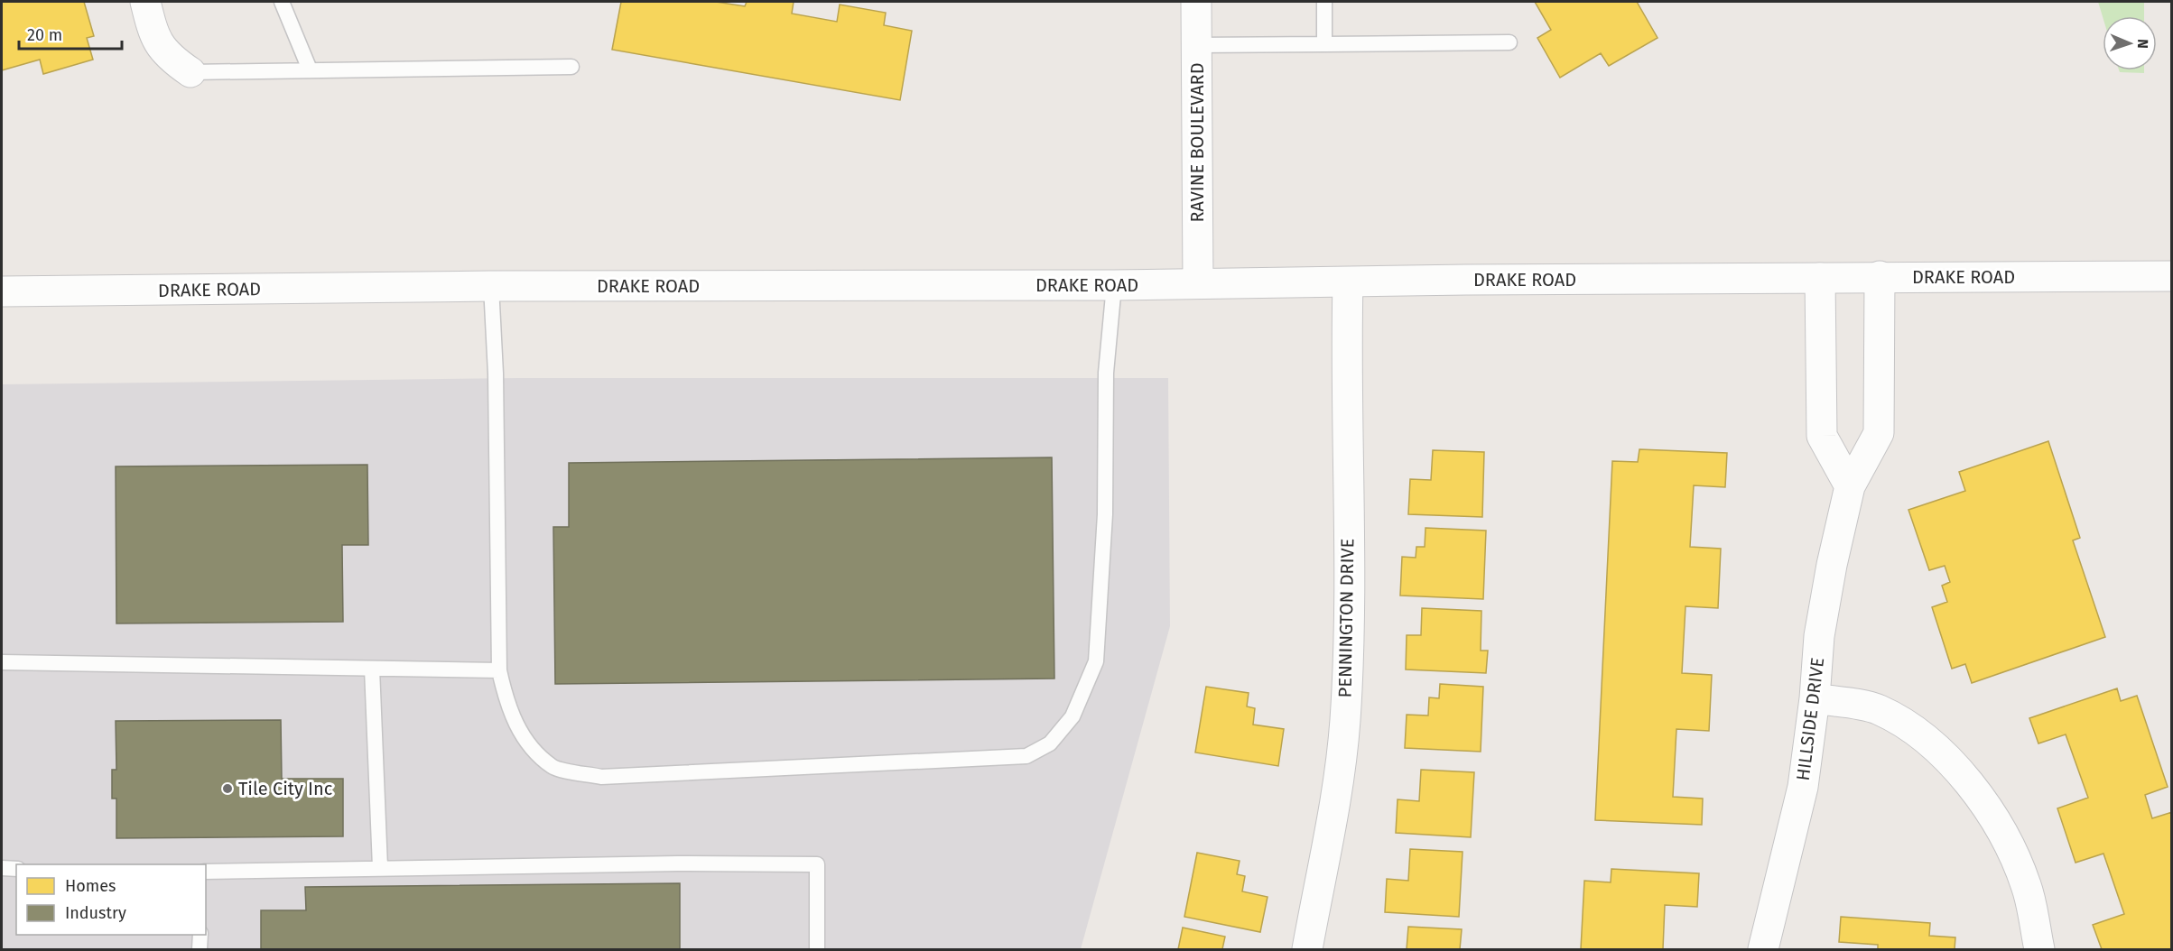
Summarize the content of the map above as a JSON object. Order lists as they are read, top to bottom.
{
  "streets": {
    "street": [
      "RAVINE BOULEVARD",
      "DRAKE ROAD",
      "PENNINGTON DRIVE",
      "HILLSIDE DRIVE"
    ]
  },
  "crossings": [
    ["RAVINE BOULEVARD", "DRAKE ROAD"],
    ["DRAKE ROAD", "PENNINGTON DRIVE"],
    ["DRAKE ROAD", "HILLSIDE DRIVE"]
  ],
  "places": ["Tile City Inc"],
  "legend": ["Homes", "Industry"],
  "scale_bar": "20 m",
  "north": "right"
}
